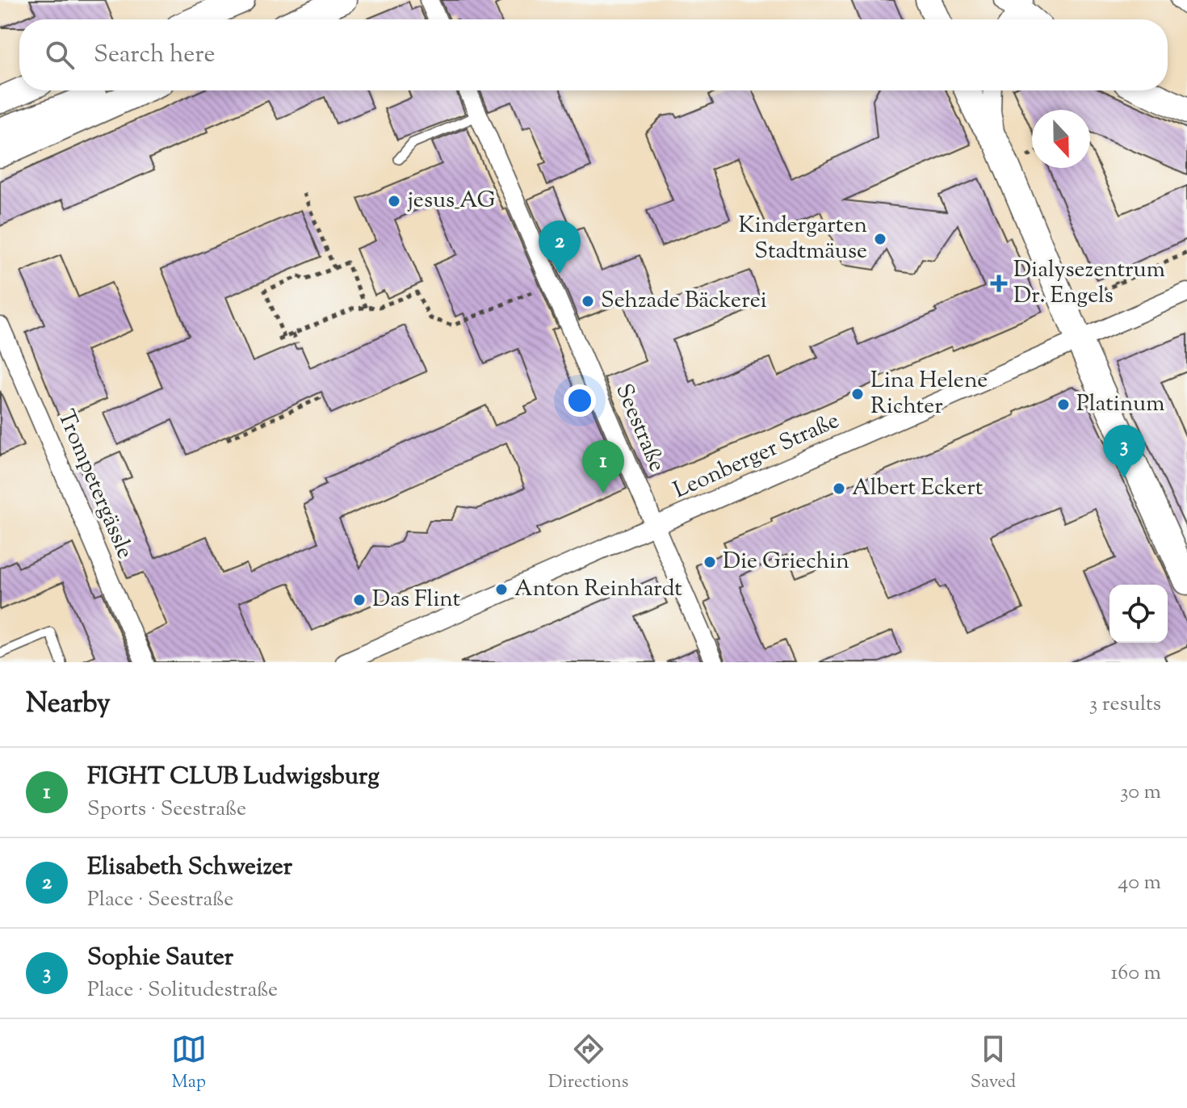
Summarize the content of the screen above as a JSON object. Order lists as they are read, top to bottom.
{
  "streets": {
    "street": ["Seestraße", "Leonberger Straße", "Trompetergässle"]
  },
  "crossings": [
    ["Seestraße", "Leonberger Straße"]
  ],
  "places": {
    "other": [
      "jesus_AG",
      "Kindergarten Stadtmäuse",
      "Sehzade Bäckerei",
      "Lina Helene Richter",
      "Platinum",
      "Albert Eckert",
      "Die Griechin",
      "Anton Reinhardt",
      "Das Flint"
    ],
    "health": ["Dialysezentrum Dr. Engels"]
  },
  "north": "bottom",
  "page": {
    "search": "Search here",
    "pins": ["2", "3", "1"],
    "heading": ["Nearby", "3 results"],
    "list": [
      {
        "mark": "1",
        "name": "FIGHT CLUB Ludwigsburg",
        "note": "Sports · Seestraße",
        "value": "30 m"
      },
      {
        "mark": "2",
        "name": "Elisabeth Schweizer",
        "note": "Place · Seestraße",
        "value": "40 m"
      },
      {
        "mark": "3",
        "name": "Sophie Sauter",
        "note": "Place · Solitudestraße",
        "value": "160 m"
      }
    ],
    "nav": ["Map", "Directions", "Saved"]
  }
}
